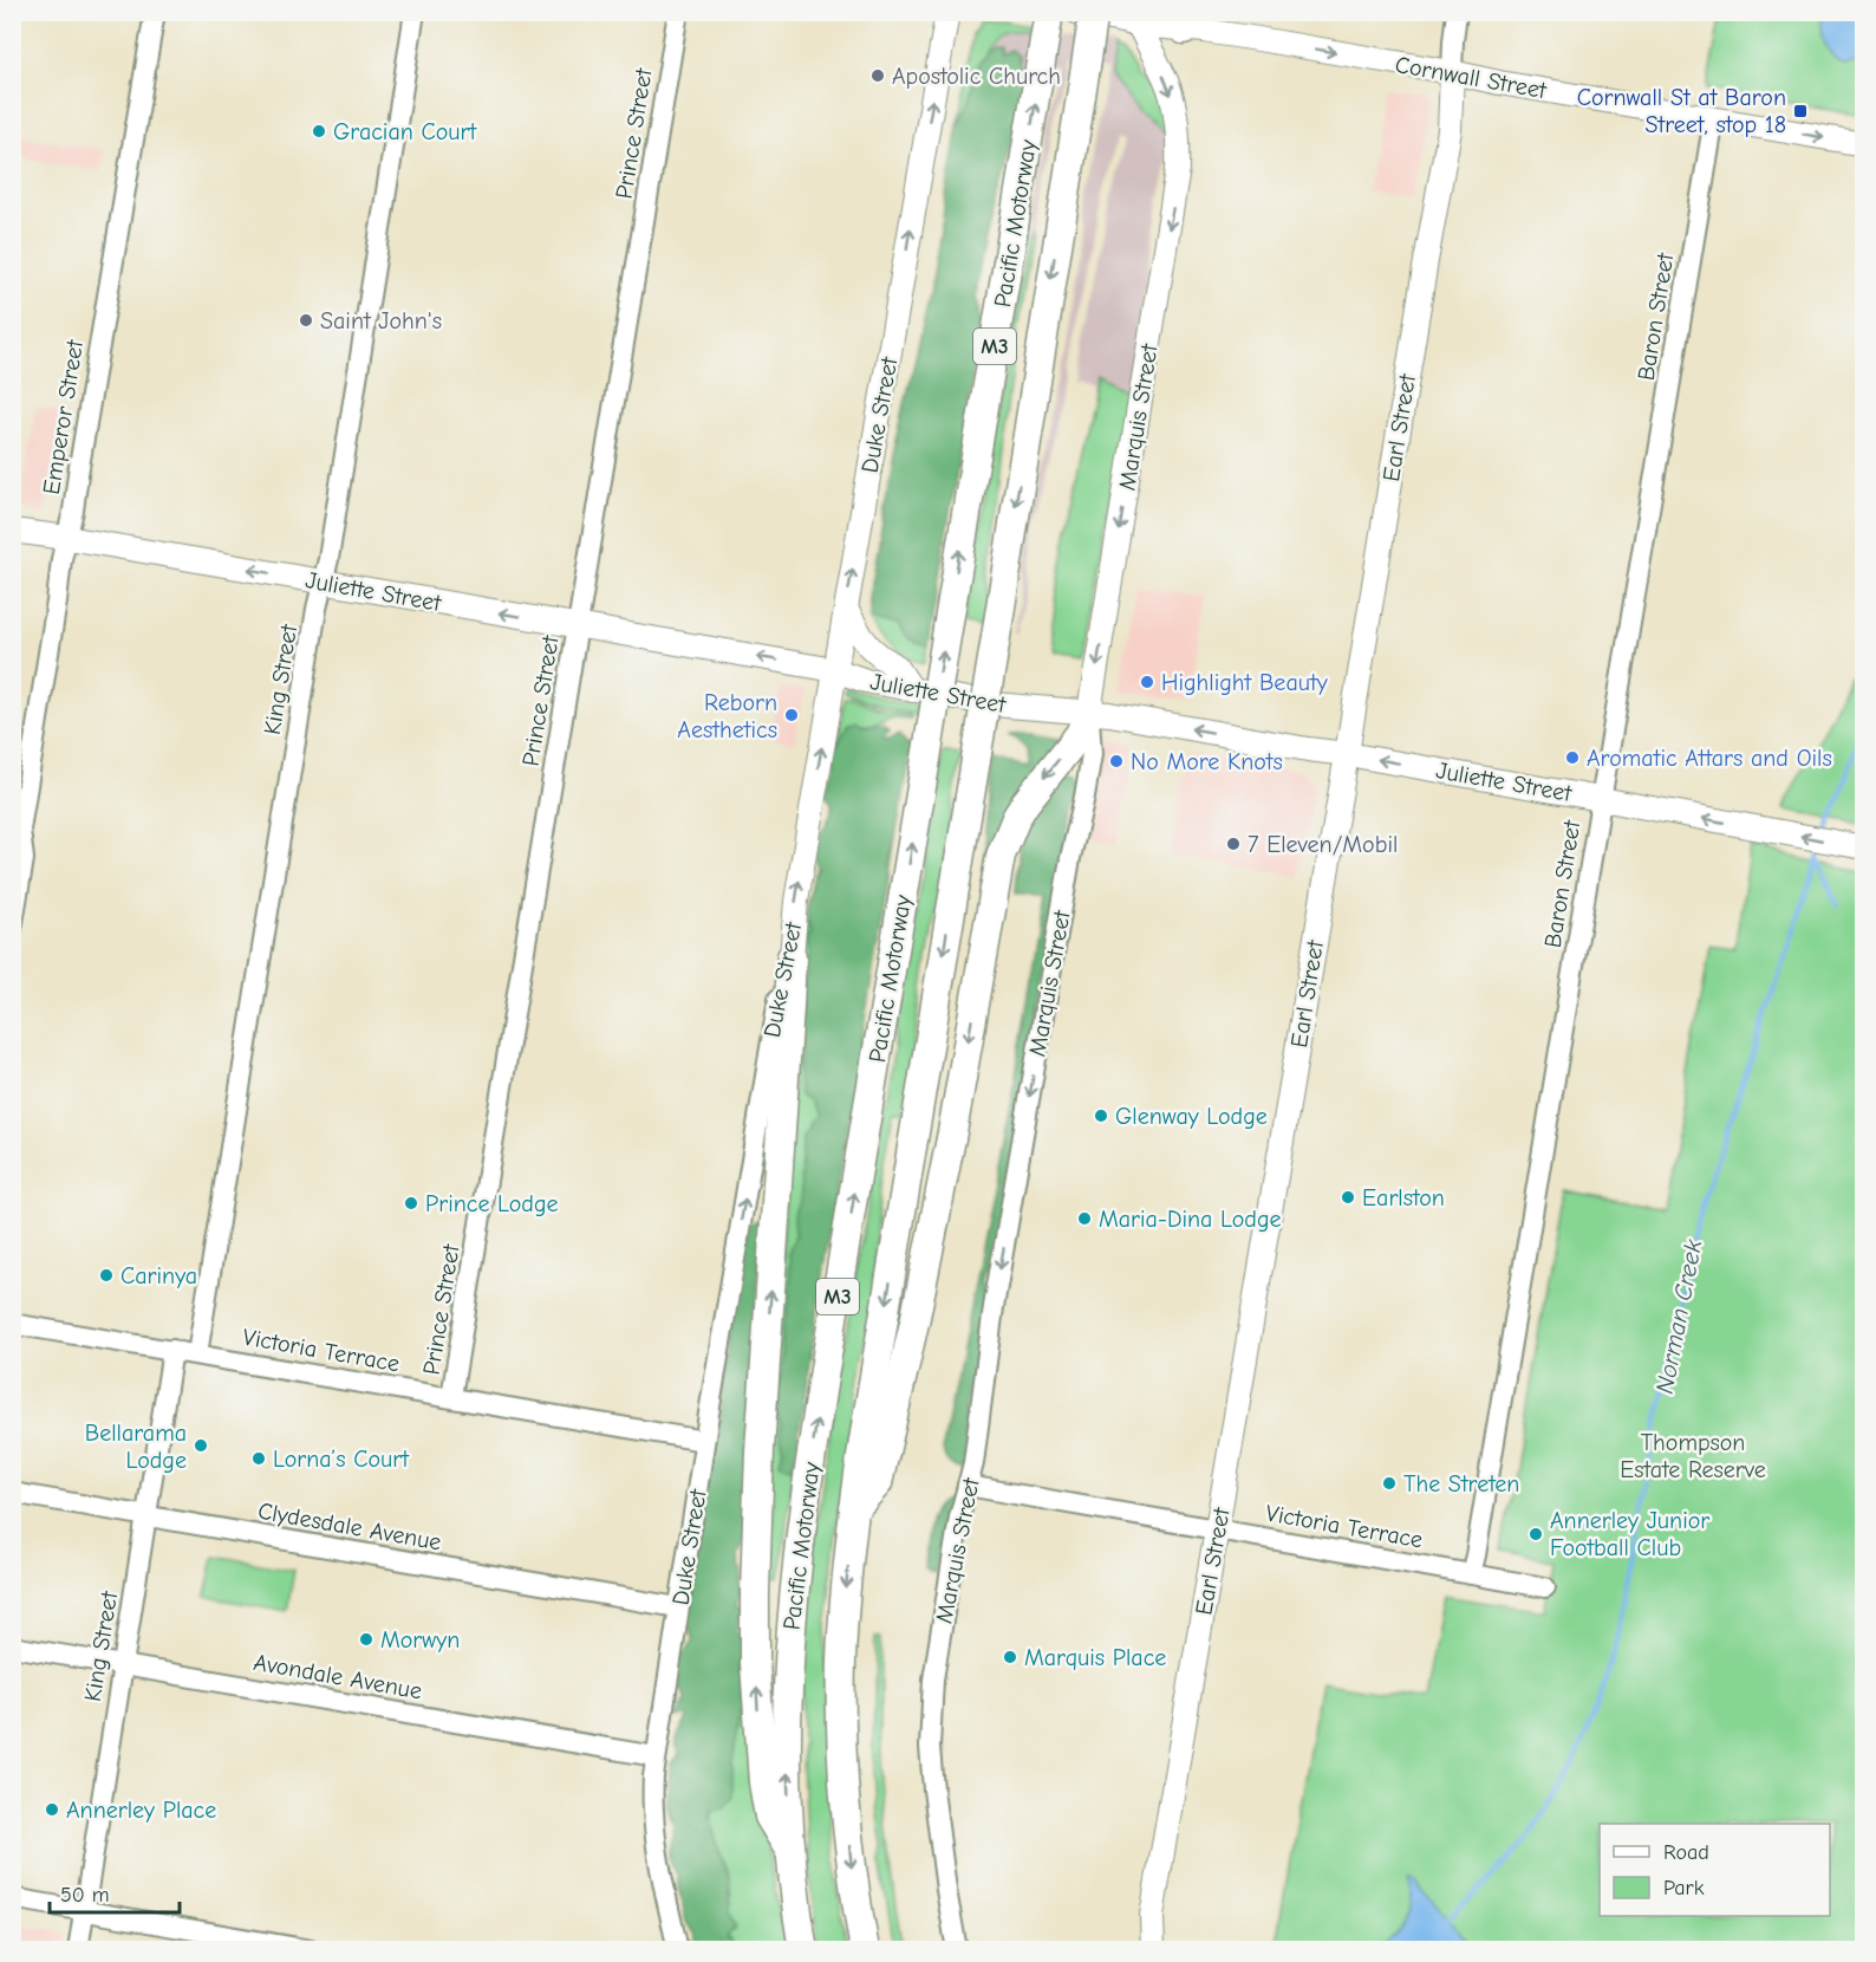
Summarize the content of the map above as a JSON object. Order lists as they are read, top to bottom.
{
  "streets": {
    "highway": ["Pacific Motorway", "M3"],
    "main road": [
      "Cornwall Street",
      "Duke Street",
      "Marquis Street",
      "Earl Street",
      "Juliette Street"
    ],
    "street": [
      "Prince Street",
      "Baron Street",
      "Emperor Street",
      "King Street",
      "Victoria Terrace",
      "Clydesdale Avenue",
      "Avondale Avenue"
    ]
  },
  "crossings": [
    ["Cornwall Street", "Baron Street"],
    ["Cornwall Street", "Marquis Street"],
    ["Cornwall Street", "Earl Street"],
    ["Prince Street", "Juliette Street"],
    ["Prince Street", "Victoria Terrace"],
    ["Baron Street", "Juliette Street"],
    ["Baron Street", "Victoria Terrace"],
    ["Duke Street", "Juliette Street"],
    ["Duke Street", "Victoria Terrace"],
    ["Duke Street", "Clydesdale Avenue"],
    ["Duke Street", "Avondale Avenue"],
    ["Emperor Street", "Juliette Street"],
    ["Marquis Street", "Juliette Street"],
    ["Marquis Street", "Victoria Terrace"],
    ["Earl Street", "Juliette Street"],
    ["Earl Street", "Victoria Terrace"],
    ["Juliette Street", "King Street"],
    ["King Street", "Victoria Terrace"],
    ["King Street", "Clydesdale Avenue"],
    ["King Street", "Avondale Avenue"]
  ],
  "one_way": [
    "Cornwall Street",
    "Duke Street",
    "Marquis Street",
    "Juliette Street"
  ],
  "water": ["Norman Creek"],
  "parks": ["Thompson Estate Reserve"],
  "places": {
    "other": [
      "Apostolic Church",
      "Gracian Court",
      "Saint John's",
      "Highlight Beauty",
      "Reborn Aesthetics",
      "Aromatic Attars and Oils",
      "No More Knots",
      "7 Eleven/Mobil",
      "Glenway Lodge",
      "Earlston",
      "Prince Lodge",
      "Maria-Dina Lodge",
      "Carinya",
      "Bellarama Lodge",
      "Lorna’s Court",
      "The Streten",
      "Annerley Junior Football Club",
      "Morwyn",
      "Marquis Place",
      "Annerley Place"
    ],
    "transit": ["Cornwall St at Baron Street, stop 18"]
  },
  "legend": ["Road", "Park"],
  "scale_bar": "50 m"
}
